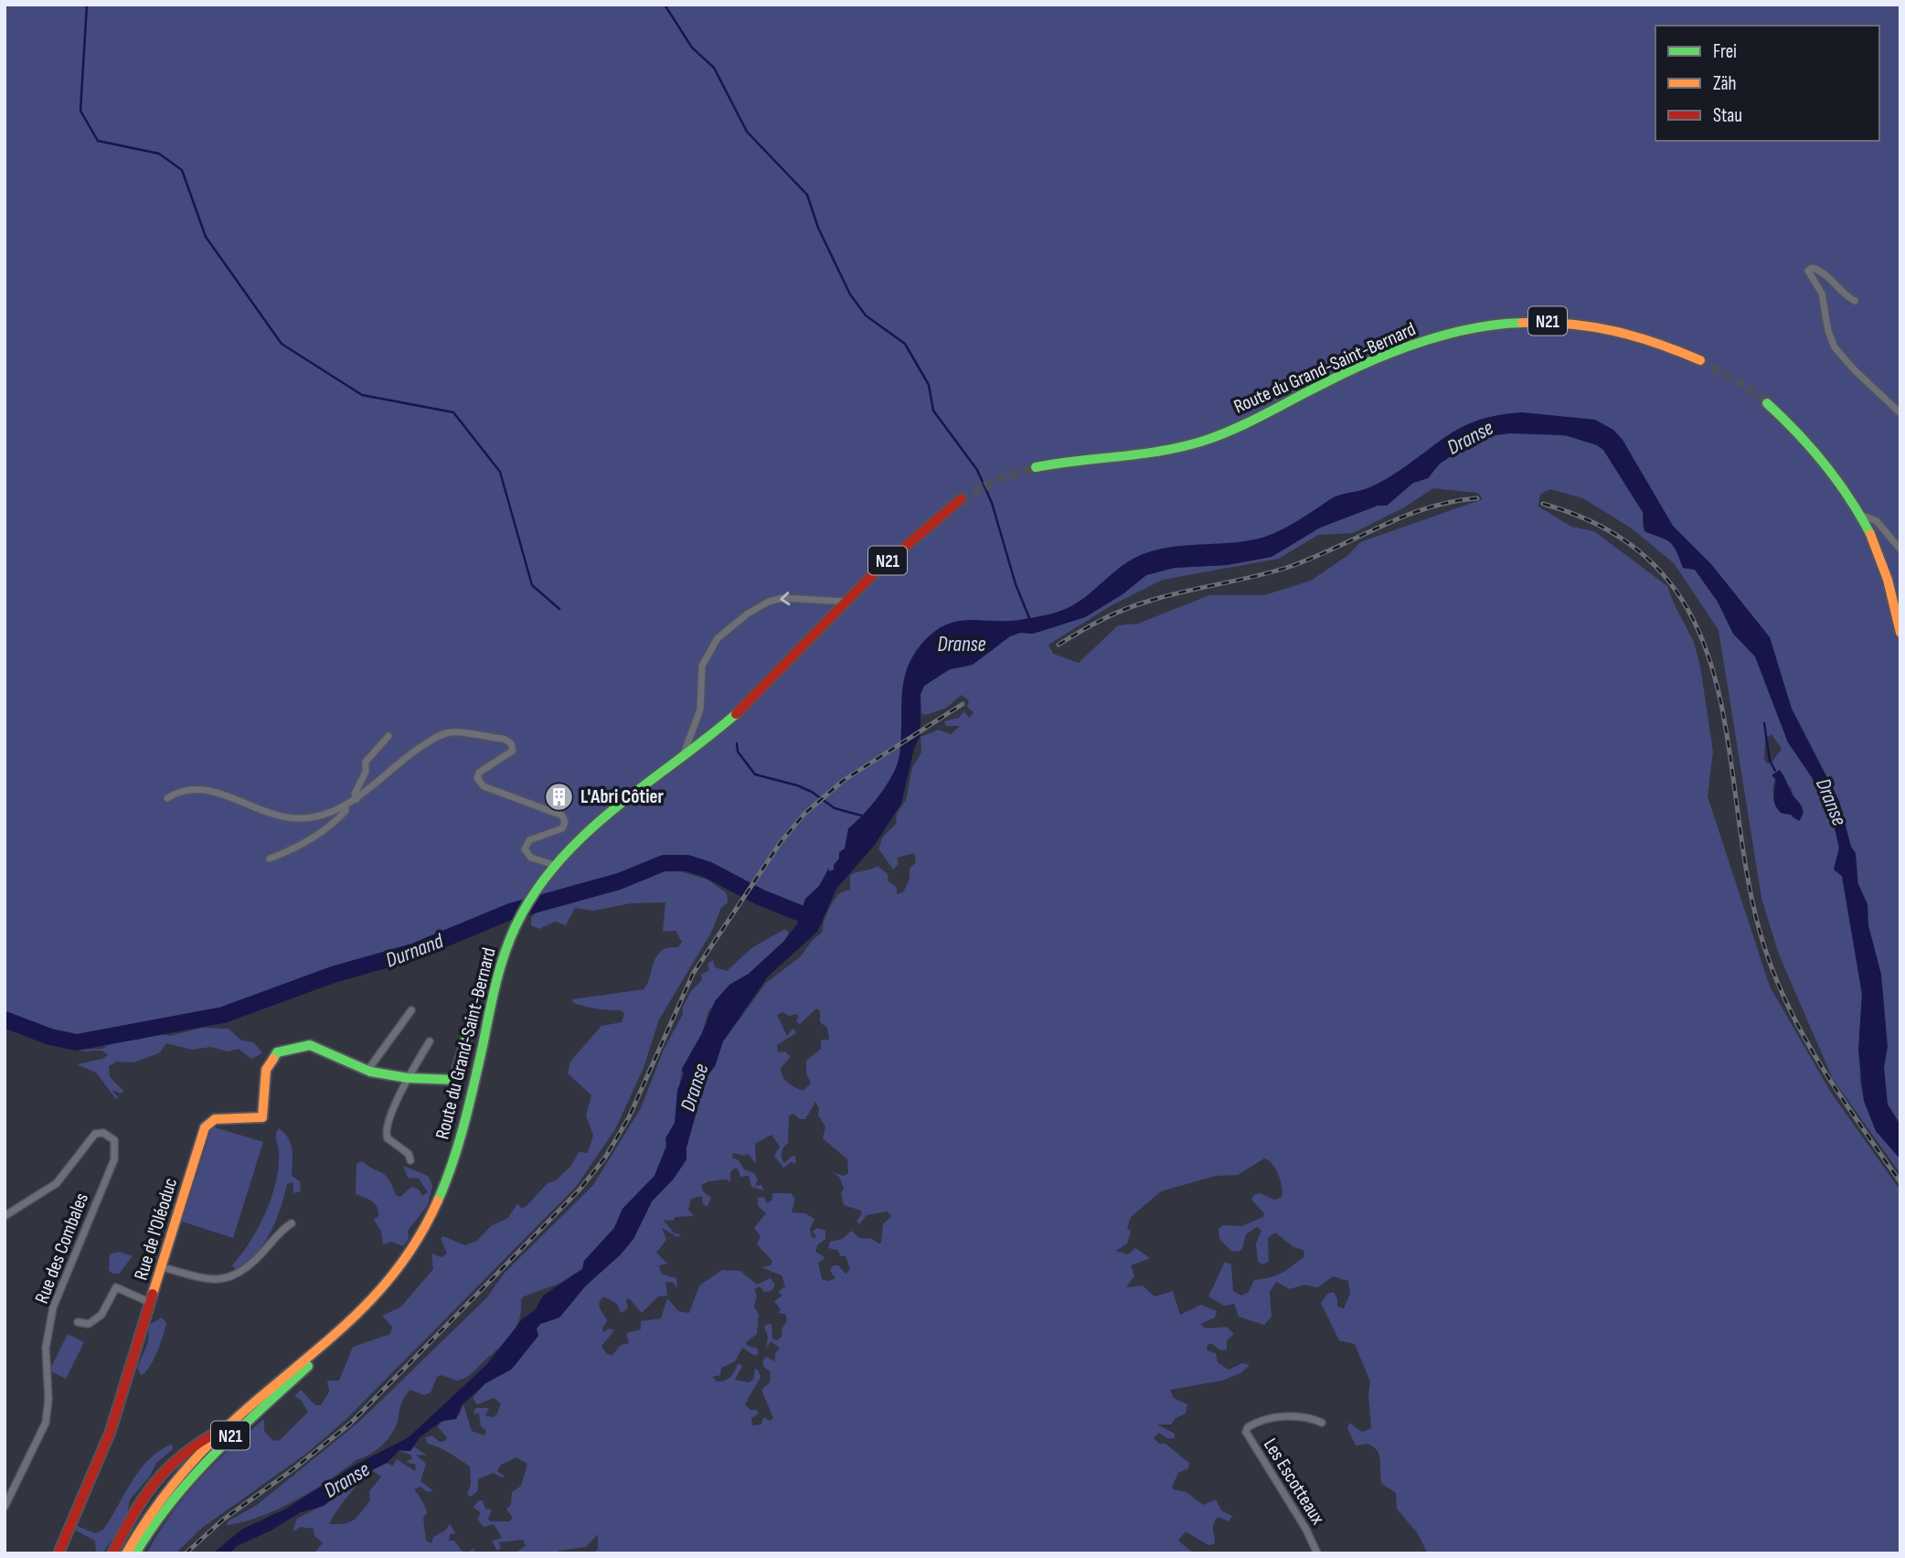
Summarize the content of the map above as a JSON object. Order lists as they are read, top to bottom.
{
  "streets": {
    "main road": ["N21", "Route du Grand-Saint-Bernard", "Rue de l'Oléoduc"],
    "street": ["Rue des Combales", "Les Escotteaux"]
  },
  "water": ["Dranse", "Durnand"],
  "places": {
    "building": ["L'Abri Côtier"]
  },
  "legend": ["Frei", "Zäh", "Stau"]
}
